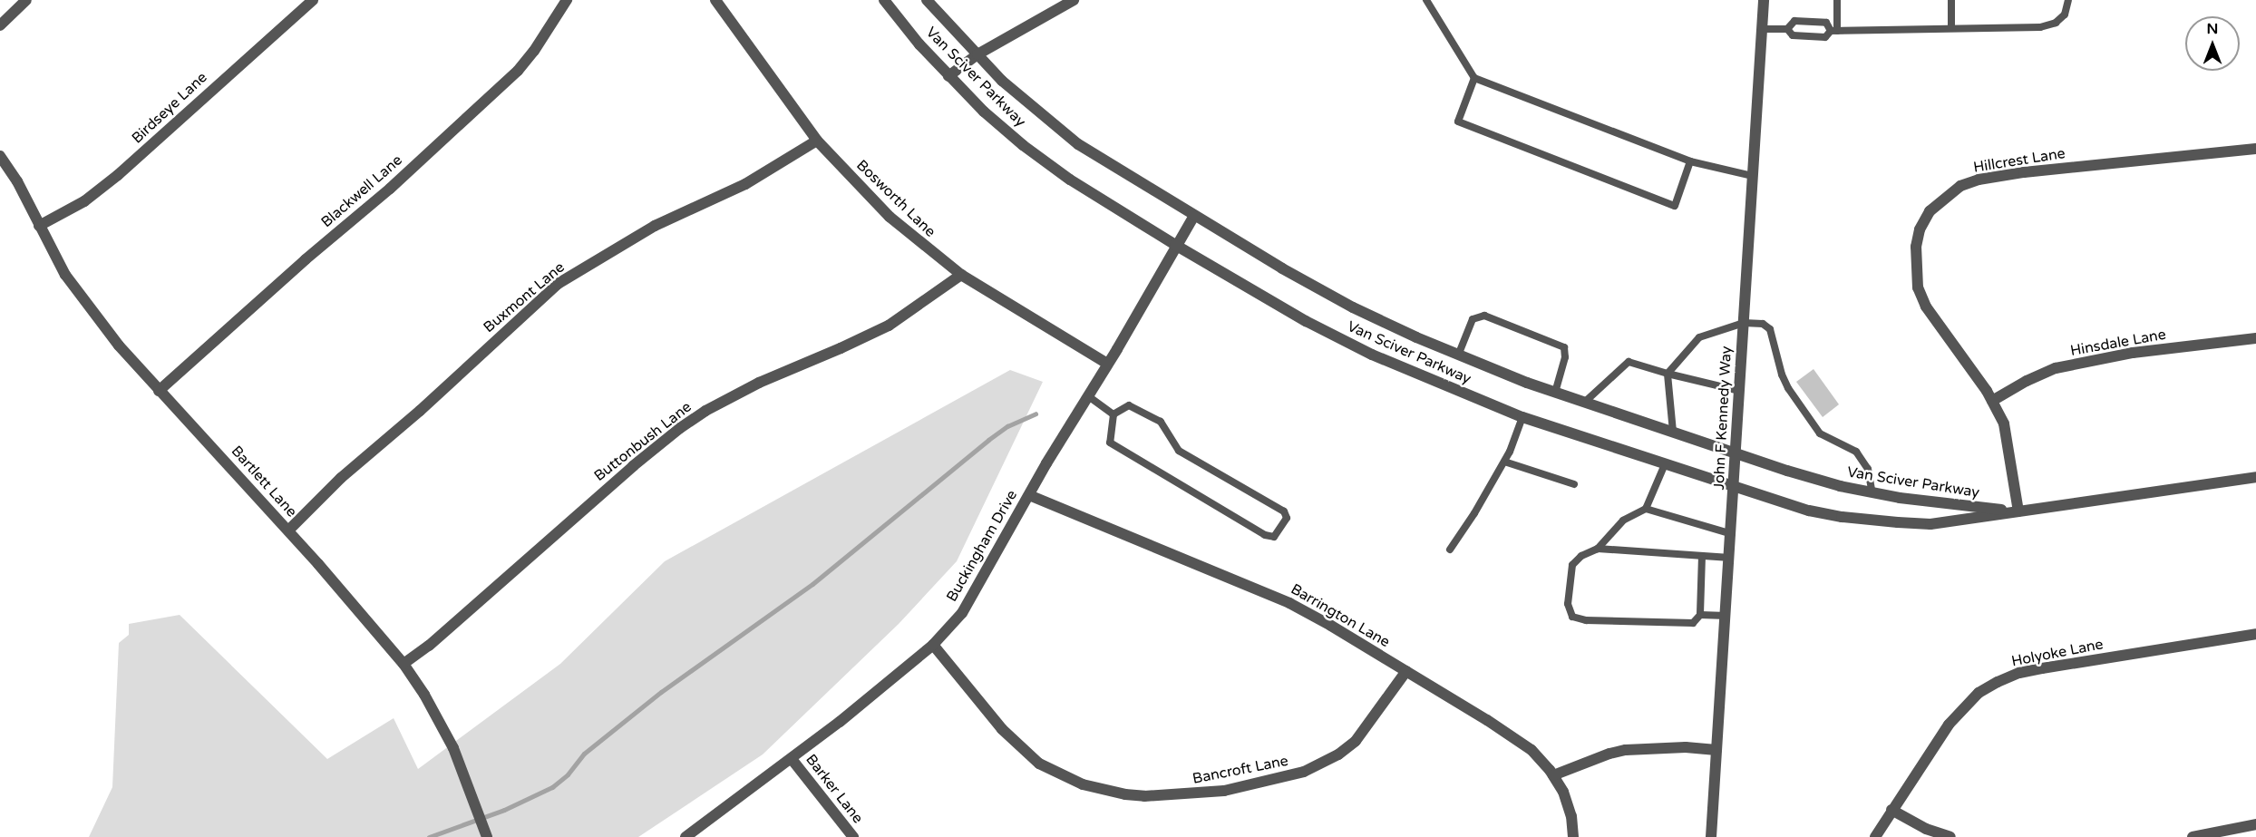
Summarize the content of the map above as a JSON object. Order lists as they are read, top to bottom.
{
  "streets": {
    "street": [
      "Van Sciver Parkway",
      "Birdseye Lane",
      "Hillcrest Lane",
      "Blackwell Lane",
      "Bosworth Lane",
      "Buxmont Lane",
      "Hinsdale Lane",
      "John F Kennedy Way",
      "Buttonbush Lane",
      "Bartlett Lane",
      "Buckingham Drive",
      "Barrington Lane",
      "Holyoke Lane",
      "Bancroft Lane",
      "Barker Lane"
    ]
  },
  "crossings": [
    ["Van Sciver Parkway", "Hillcrest Lane"],
    ["Van Sciver Parkway", "John F Kennedy Way"],
    ["Van Sciver Parkway", "Buckingham Drive"],
    ["Birdseye Lane", "Bartlett Lane"],
    ["Hillcrest Lane", "Hinsdale Lane"],
    ["Blackwell Lane", "Bartlett Lane"],
    ["Bosworth Lane", "Buxmont Lane"],
    ["Bosworth Lane", "Buttonbush Lane"],
    ["Bosworth Lane", "Buckingham Drive"],
    ["Buxmont Lane", "Bartlett Lane"],
    ["Buttonbush Lane", "Bartlett Lane"],
    ["Buckingham Drive", "Barrington Lane"],
    ["Buckingham Drive", "Bancroft Lane"],
    ["Buckingham Drive", "Barker Lane"],
    ["Barrington Lane", "Bancroft Lane"]
  ],
  "north": "top"
}
